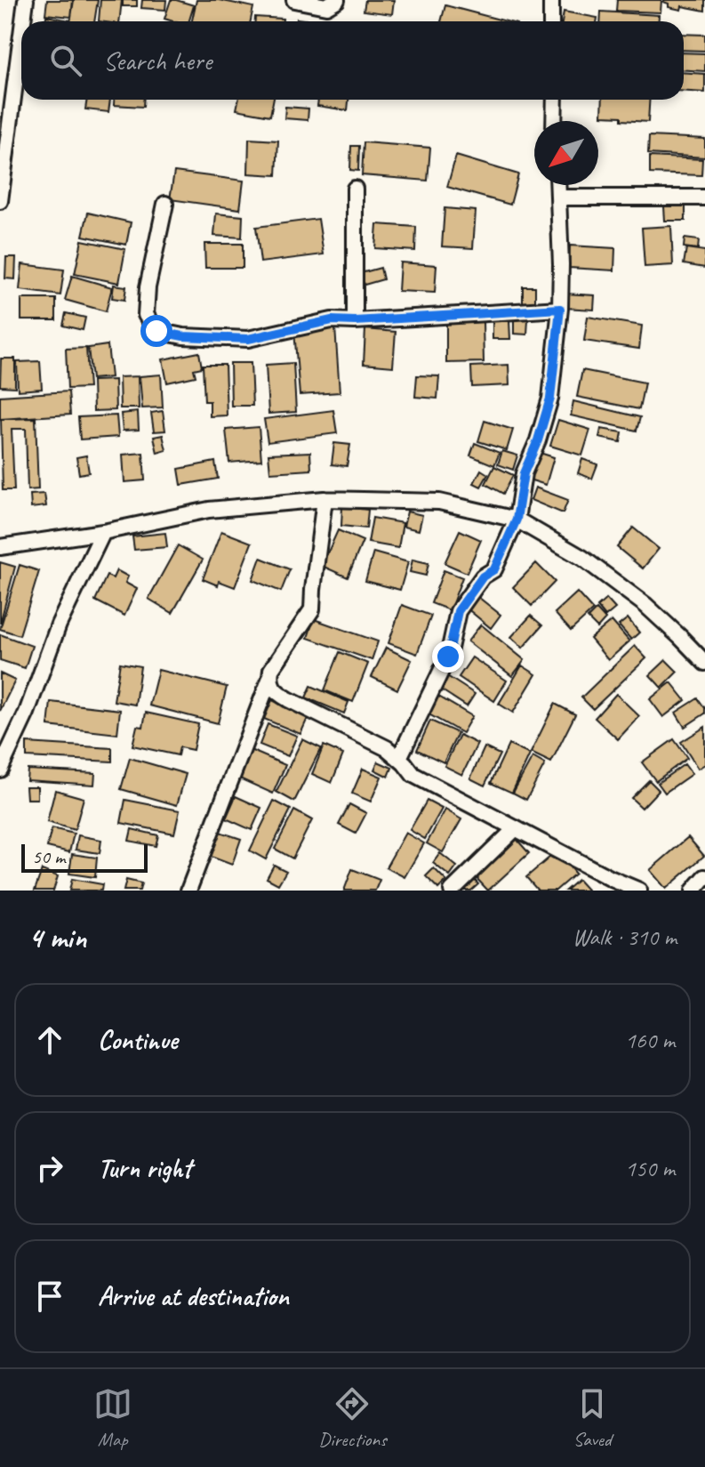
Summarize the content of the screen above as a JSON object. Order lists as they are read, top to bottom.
{
  "scale_bar": "50 m",
  "north": "bottom left",
  "page": {
    "search": "Search here",
    "scale": "50 m",
    "heading": ["4 min", "Walk · 310 m"],
    "list": [
      ["Continue", "160 m"],
      ["Turn right", "150 m"],
      "Arrive at destination"
    ],
    "nav": ["Map", "Directions", "Saved"]
  }
}
